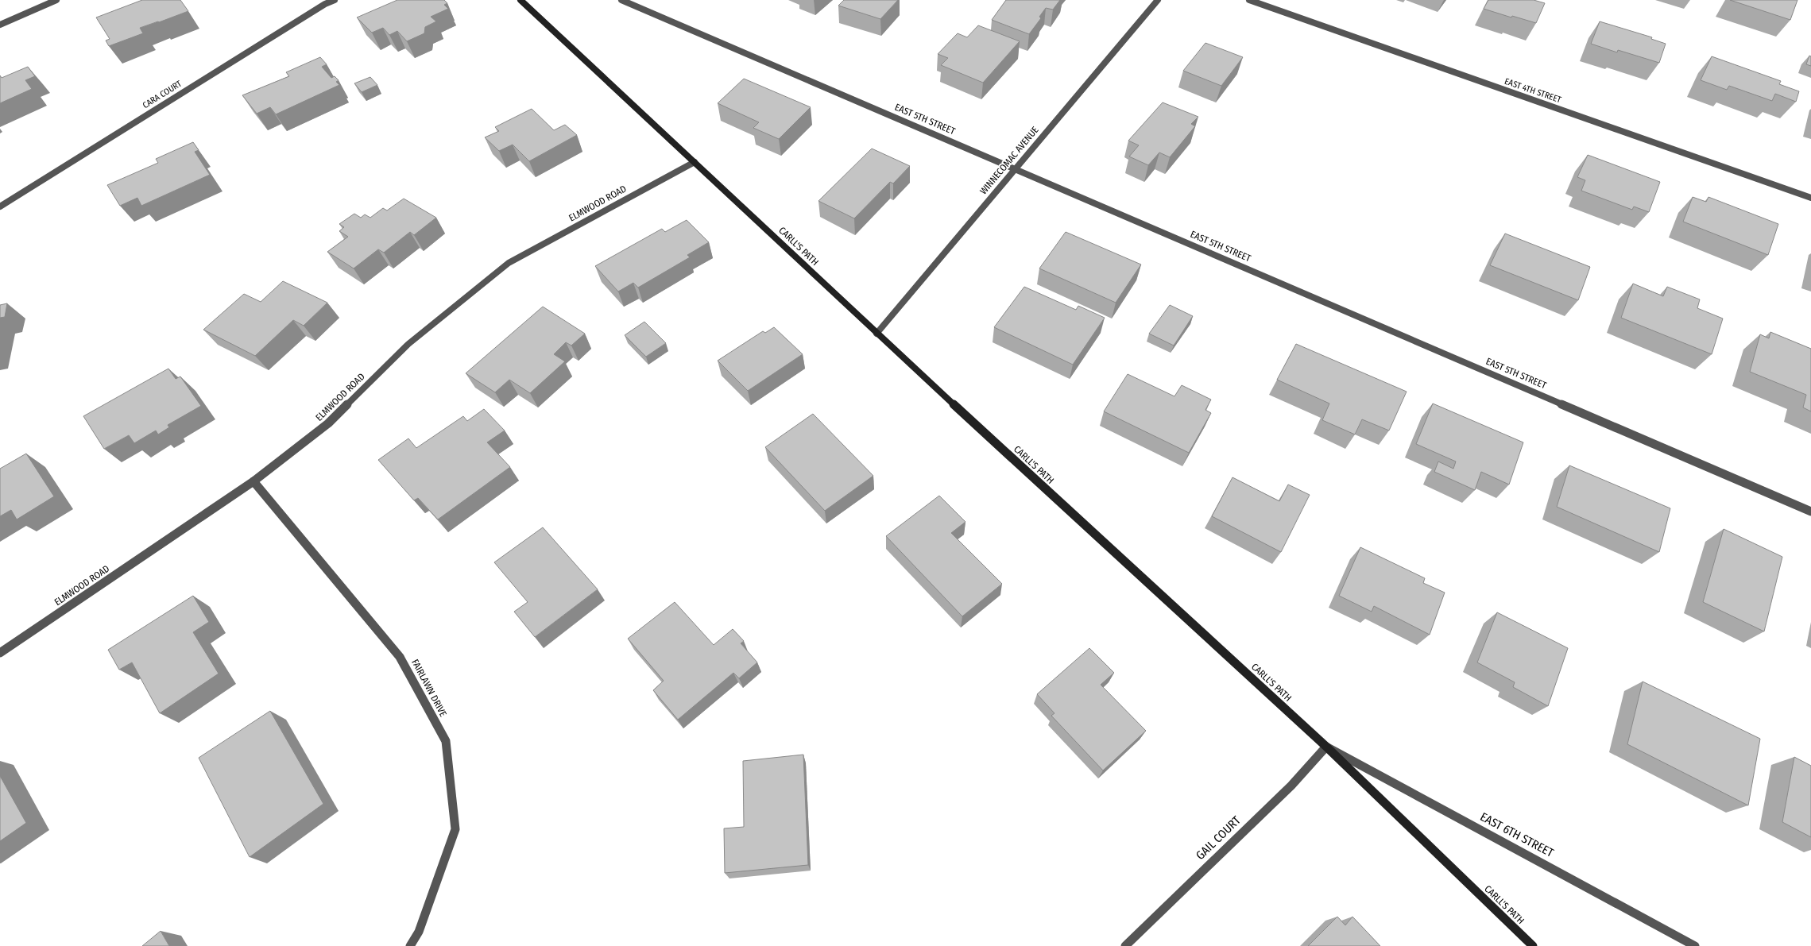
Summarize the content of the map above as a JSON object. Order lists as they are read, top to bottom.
{
  "streets": {
    "street": [
      "EAST 4TH STREET",
      "CARA COURT",
      "EAST 5TH STREET",
      "WINNECOMAC AVENUE",
      "ELMWOOD ROAD",
      "CARLL'S PATH",
      "FAIRLAWN DRIVE",
      "EAST 6TH STREET",
      "GAIL COURT"
    ]
  },
  "crossings": [
    ["EAST 5TH STREET", "WINNECOMAC AVENUE"],
    ["WINNECOMAC AVENUE", "CARLL'S PATH"],
    ["ELMWOOD ROAD", "CARLL'S PATH"],
    ["ELMWOOD ROAD", "FAIRLAWN DRIVE"],
    ["CARLL'S PATH", "EAST 6TH STREET"],
    ["CARLL'S PATH", "GAIL COURT"],
    ["EAST 6TH STREET", "GAIL COURT"]
  ]
}
